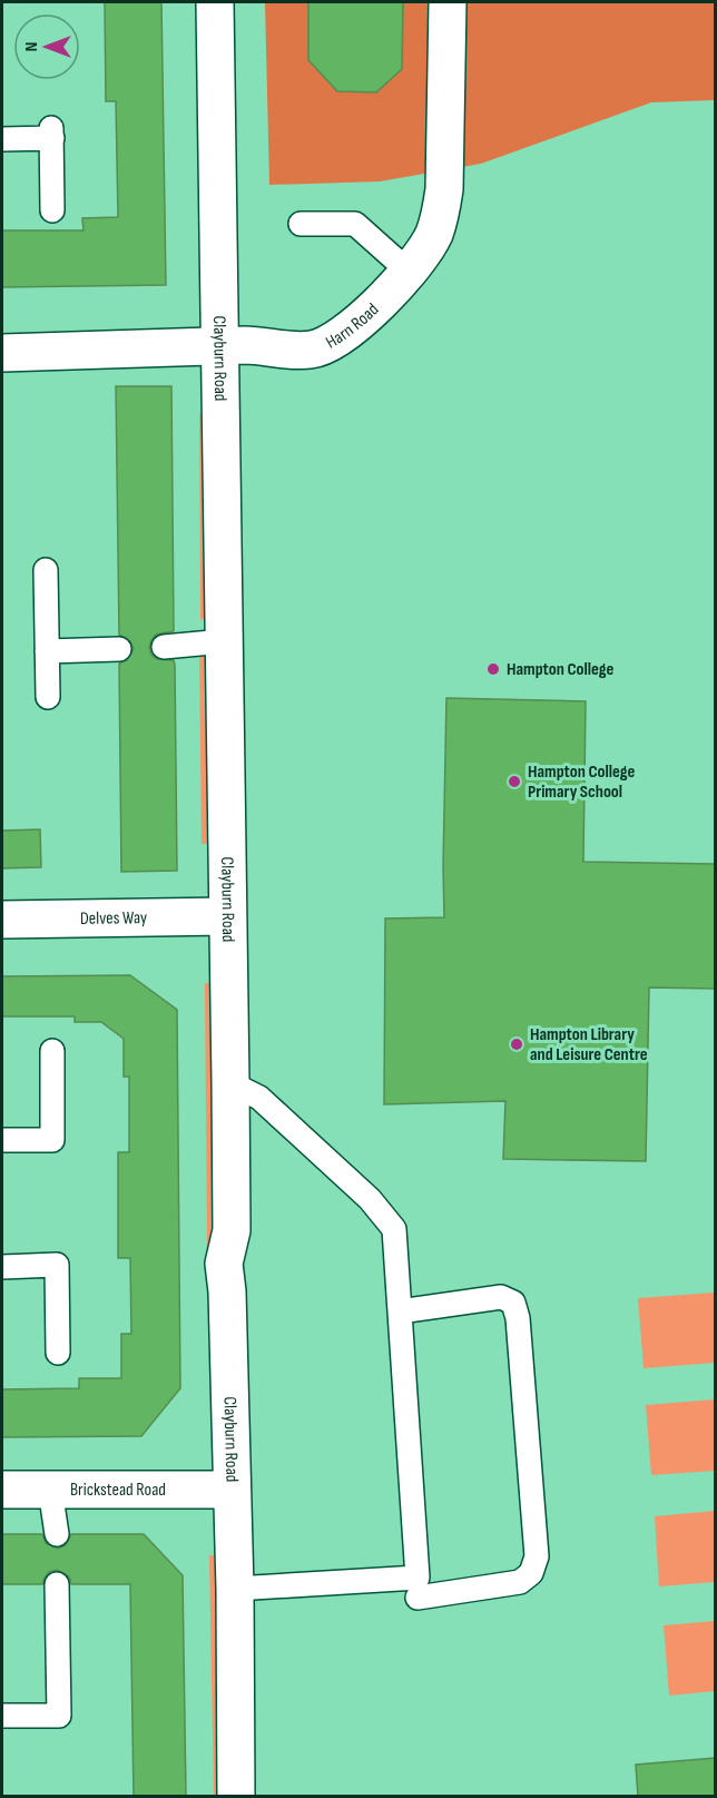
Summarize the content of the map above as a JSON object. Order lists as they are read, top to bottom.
{
  "streets": {
    "street": [
      "Harn Road",
      "Clayburn Road",
      "Delves Way",
      "Brickstead Road"
    ]
  },
  "crossings": [
    ["Harn Road", "Clayburn Road"],
    ["Clayburn Road", "Delves Way"],
    ["Clayburn Road", "Brickstead Road"]
  ],
  "places": ["Hampton College", "Hampton College Primary School", "Hampton Library and Leisure Centre"],
  "north": "left"
}
